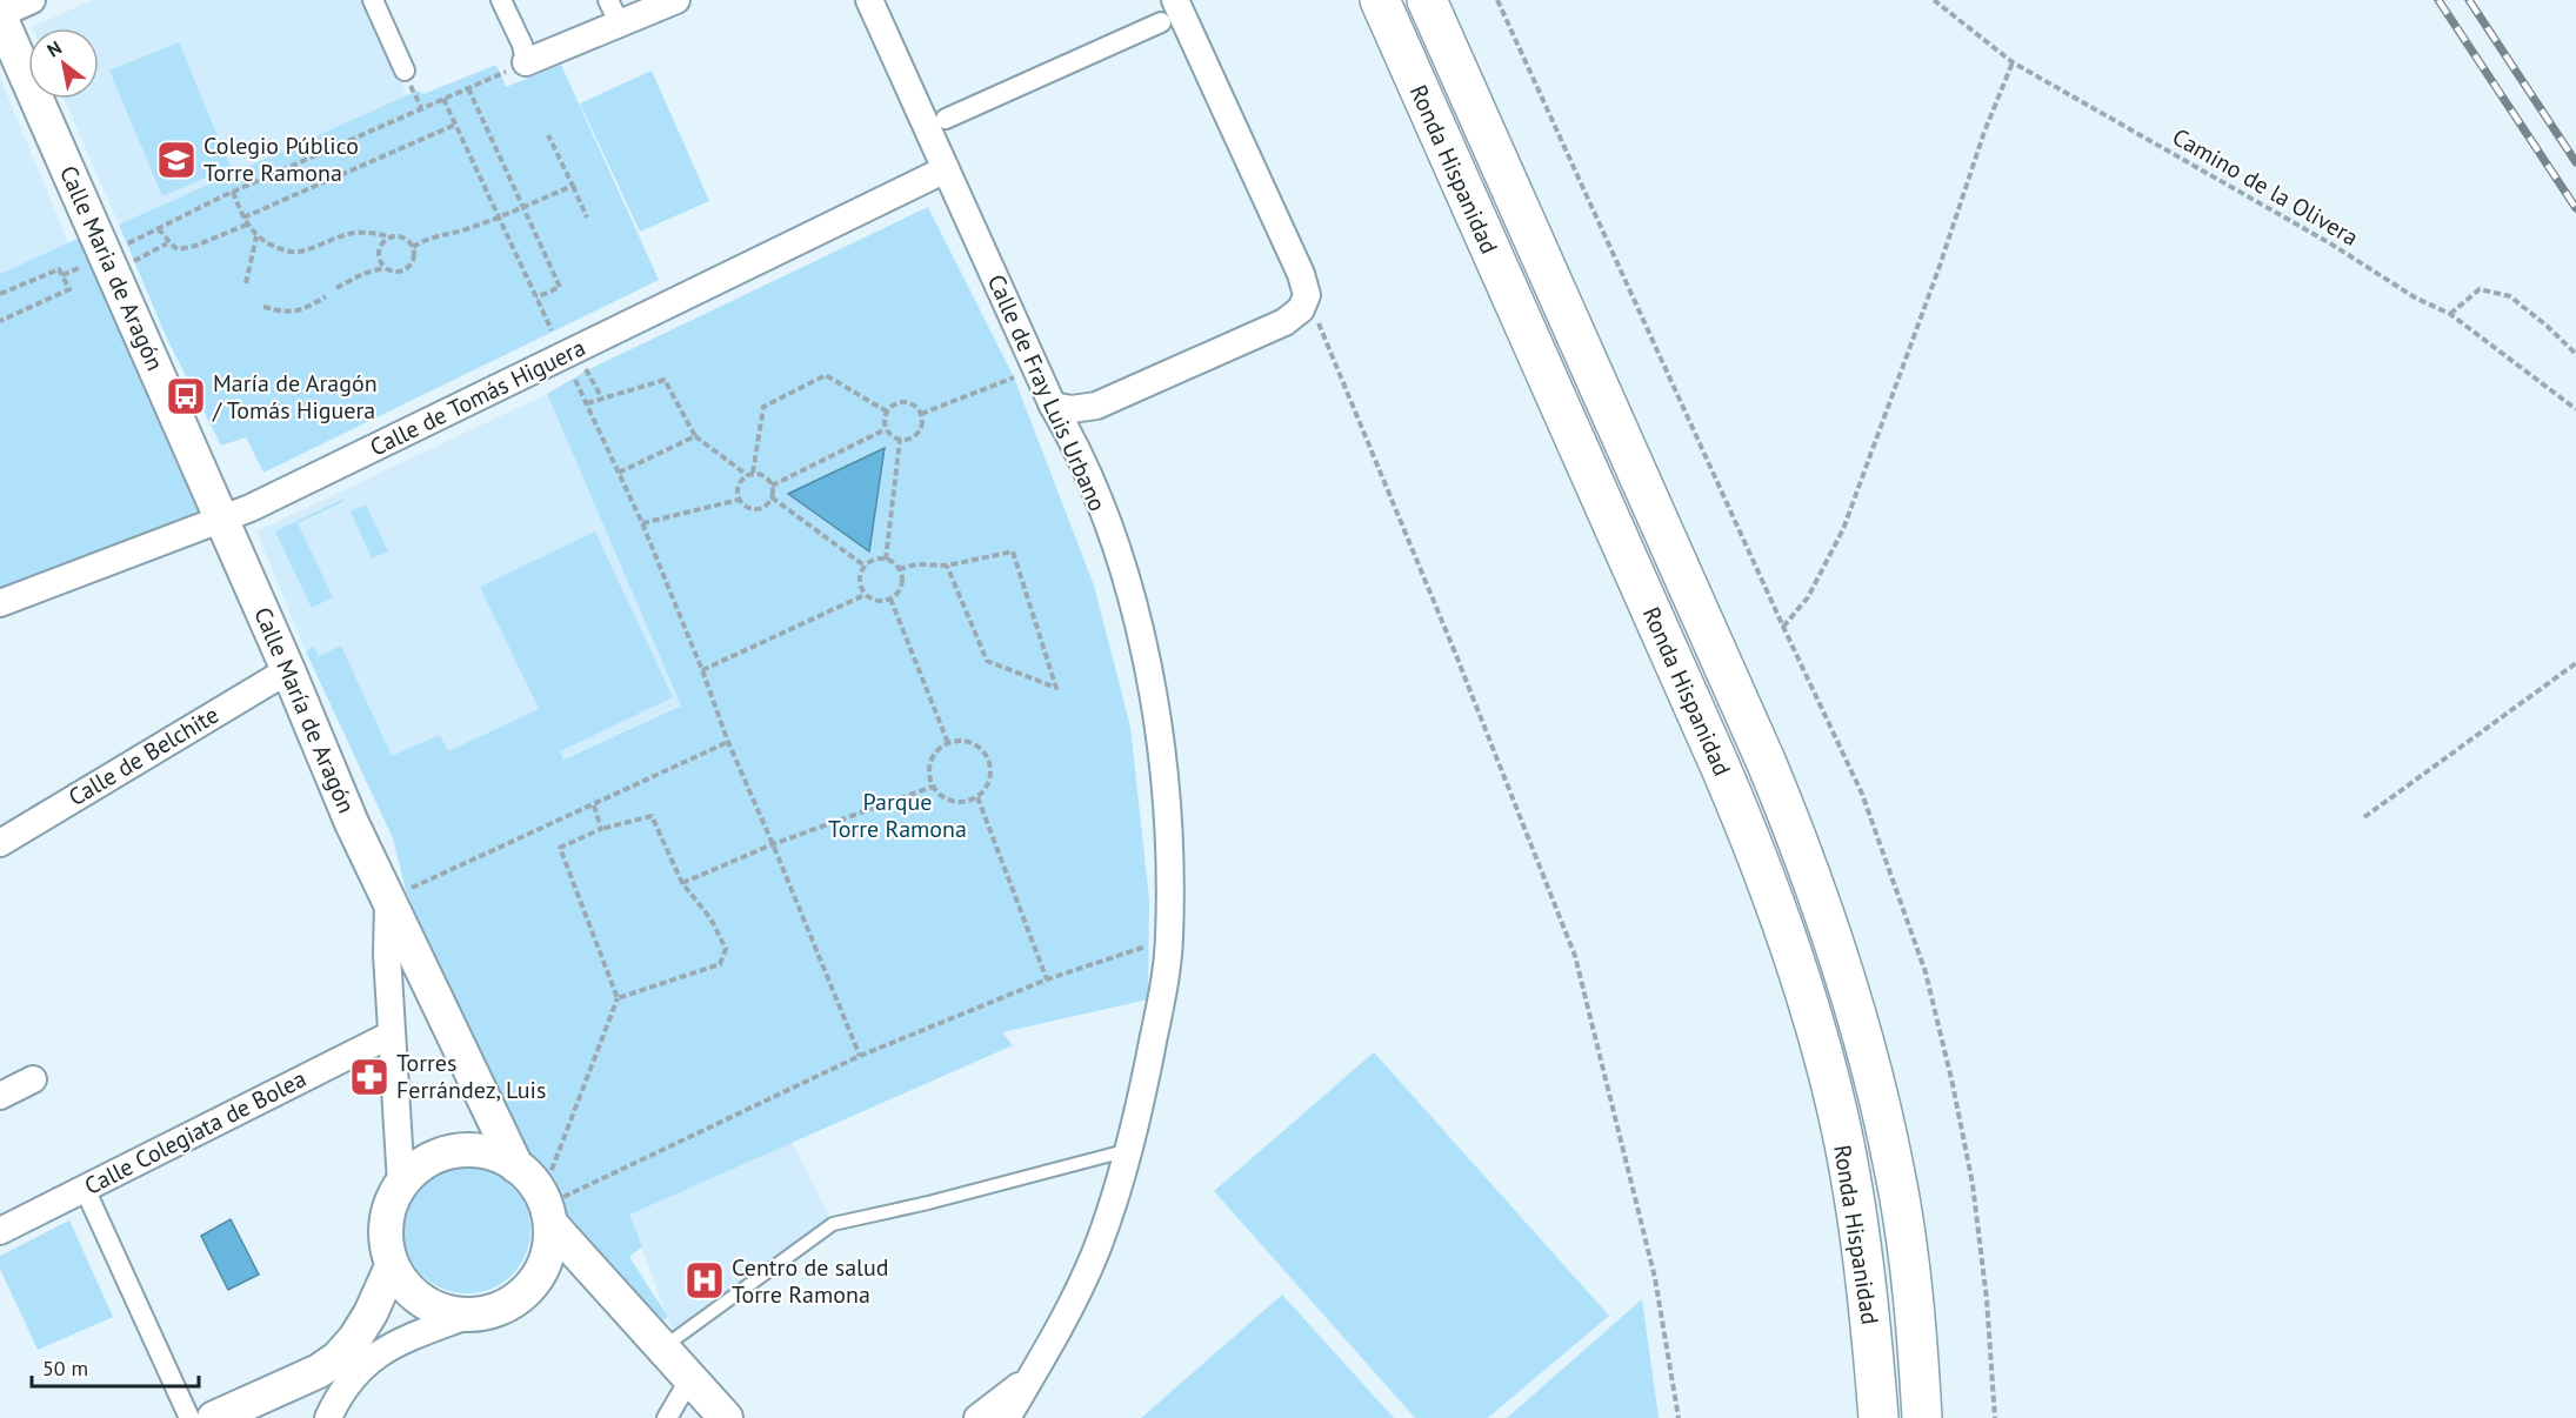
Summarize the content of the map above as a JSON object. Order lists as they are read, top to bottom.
{
  "streets": {
    "highway": ["Ronda Hispanidad"],
    "street": [
      "Calle Maria de Aragón",
      "Calle de Fray Luis Urbano",
      "Calle de Tomás Higuera",
      "Calle María de Aragón",
      "Calle de Belchite",
      "Calle Colegiata de Bolea"
    ],
    "path": ["Camino de la Olivera"]
  },
  "crossings": [
    ["Calle Maria de Aragón", "Calle de Tomás Higuera"],
    ["Calle Maria de Aragón", "Calle María de Aragón"],
    ["Calle de Fray Luis Urbano", "Calle de Tomás Higuera"],
    ["Calle de Tomás Higuera", "Calle María de Aragón"],
    ["Calle María de Aragón", "Calle de Belchite"],
    ["Calle María de Aragón", "Calle Colegiata de Bolea"]
  ],
  "parks": ["Parque Torre Ramona"],
  "places": {
    "school or university": ["Colegio Público Torre Ramona"],
    "bus stop": ["María de Aragón / Tomás Higuera"],
    "pharmacy": ["Torres Ferrández, Luis"],
    "hospital": ["Centro de salud Torre Ramona"]
  },
  "scale_bar": "50 m",
  "north": "top left"
}
